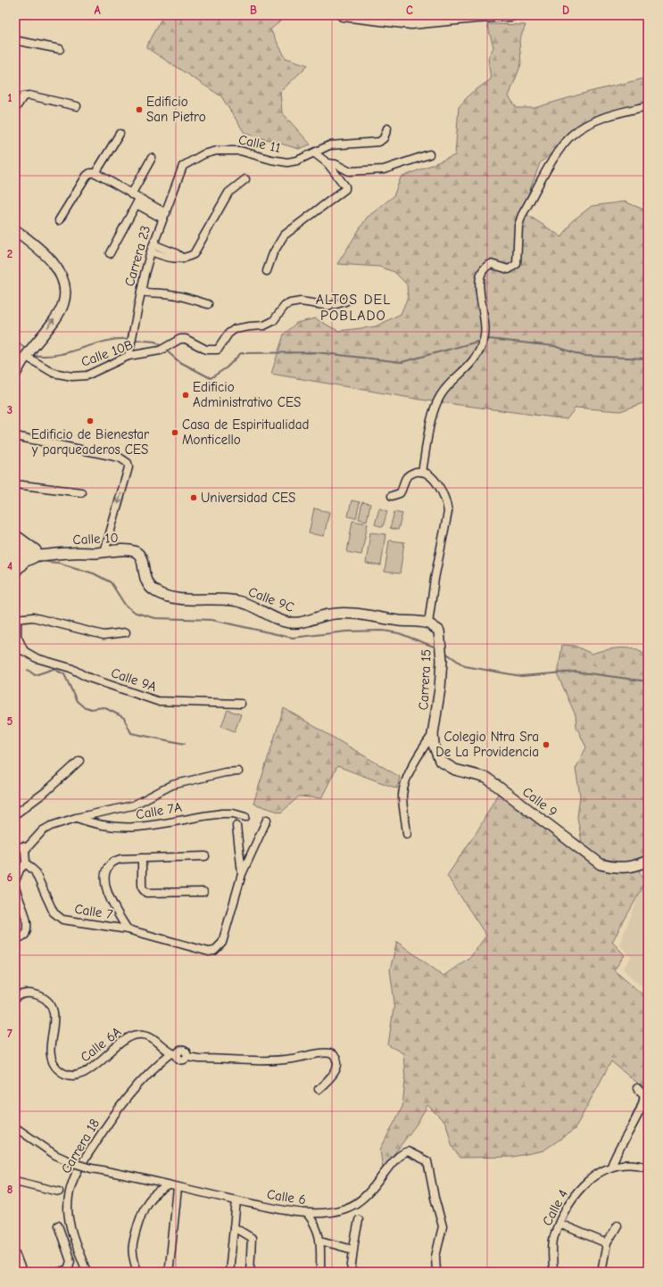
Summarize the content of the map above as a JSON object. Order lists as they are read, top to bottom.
{
  "streets": {
    "street": [
      "Calle 11",
      "Carrera 23",
      "Calle 10B",
      "Calle 10",
      "Calle 9C",
      "Calle 9A",
      "Carrera 15",
      "Calle 9",
      "Calle 7A",
      "Calle 7",
      "Calle 6A",
      "Carrera 18",
      "Calle 6",
      "Calle 4"
    ]
  },
  "crossings": [
    ["Calle 11", "Carrera 23"],
    ["Carrera 23", "Calle 10B"],
    ["Calle 10", "Calle 9C"],
    ["Calle 9C", "Carrera 15"],
    ["Carrera 15", "Calle 9"],
    ["Calle 6A", "Carrera 18"]
  ],
  "districts": ["ALTOS DEL POBLADO"],
  "places": [
    "Edificio San Pietro",
    "Edificio Administrativo CES",
    "Edificio de Bienestar y parqueaderos CES",
    "Casa de Espiritualidad Monticello",
    "Universidad CES",
    "Colegio Ntra Sra De La Providencia"
  ],
  "grid": {
    "columns": [
      "A",
      "B",
      "C",
      "D"
    ],
    "rows": [
      "1",
      "2",
      "3",
      "4",
      "5",
      "6",
      "7",
      "8"
    ]
  }
}
